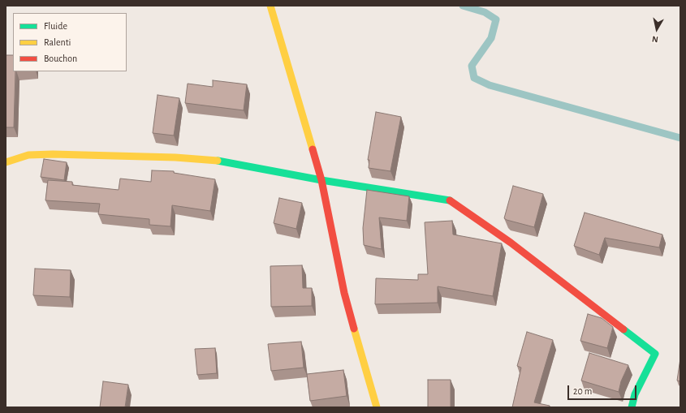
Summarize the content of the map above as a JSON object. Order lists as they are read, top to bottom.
{
  "legend": ["Fluide", "Ralenti", "Bouchon"],
  "scale_bar": "20 m",
  "north": "bottom"
}
